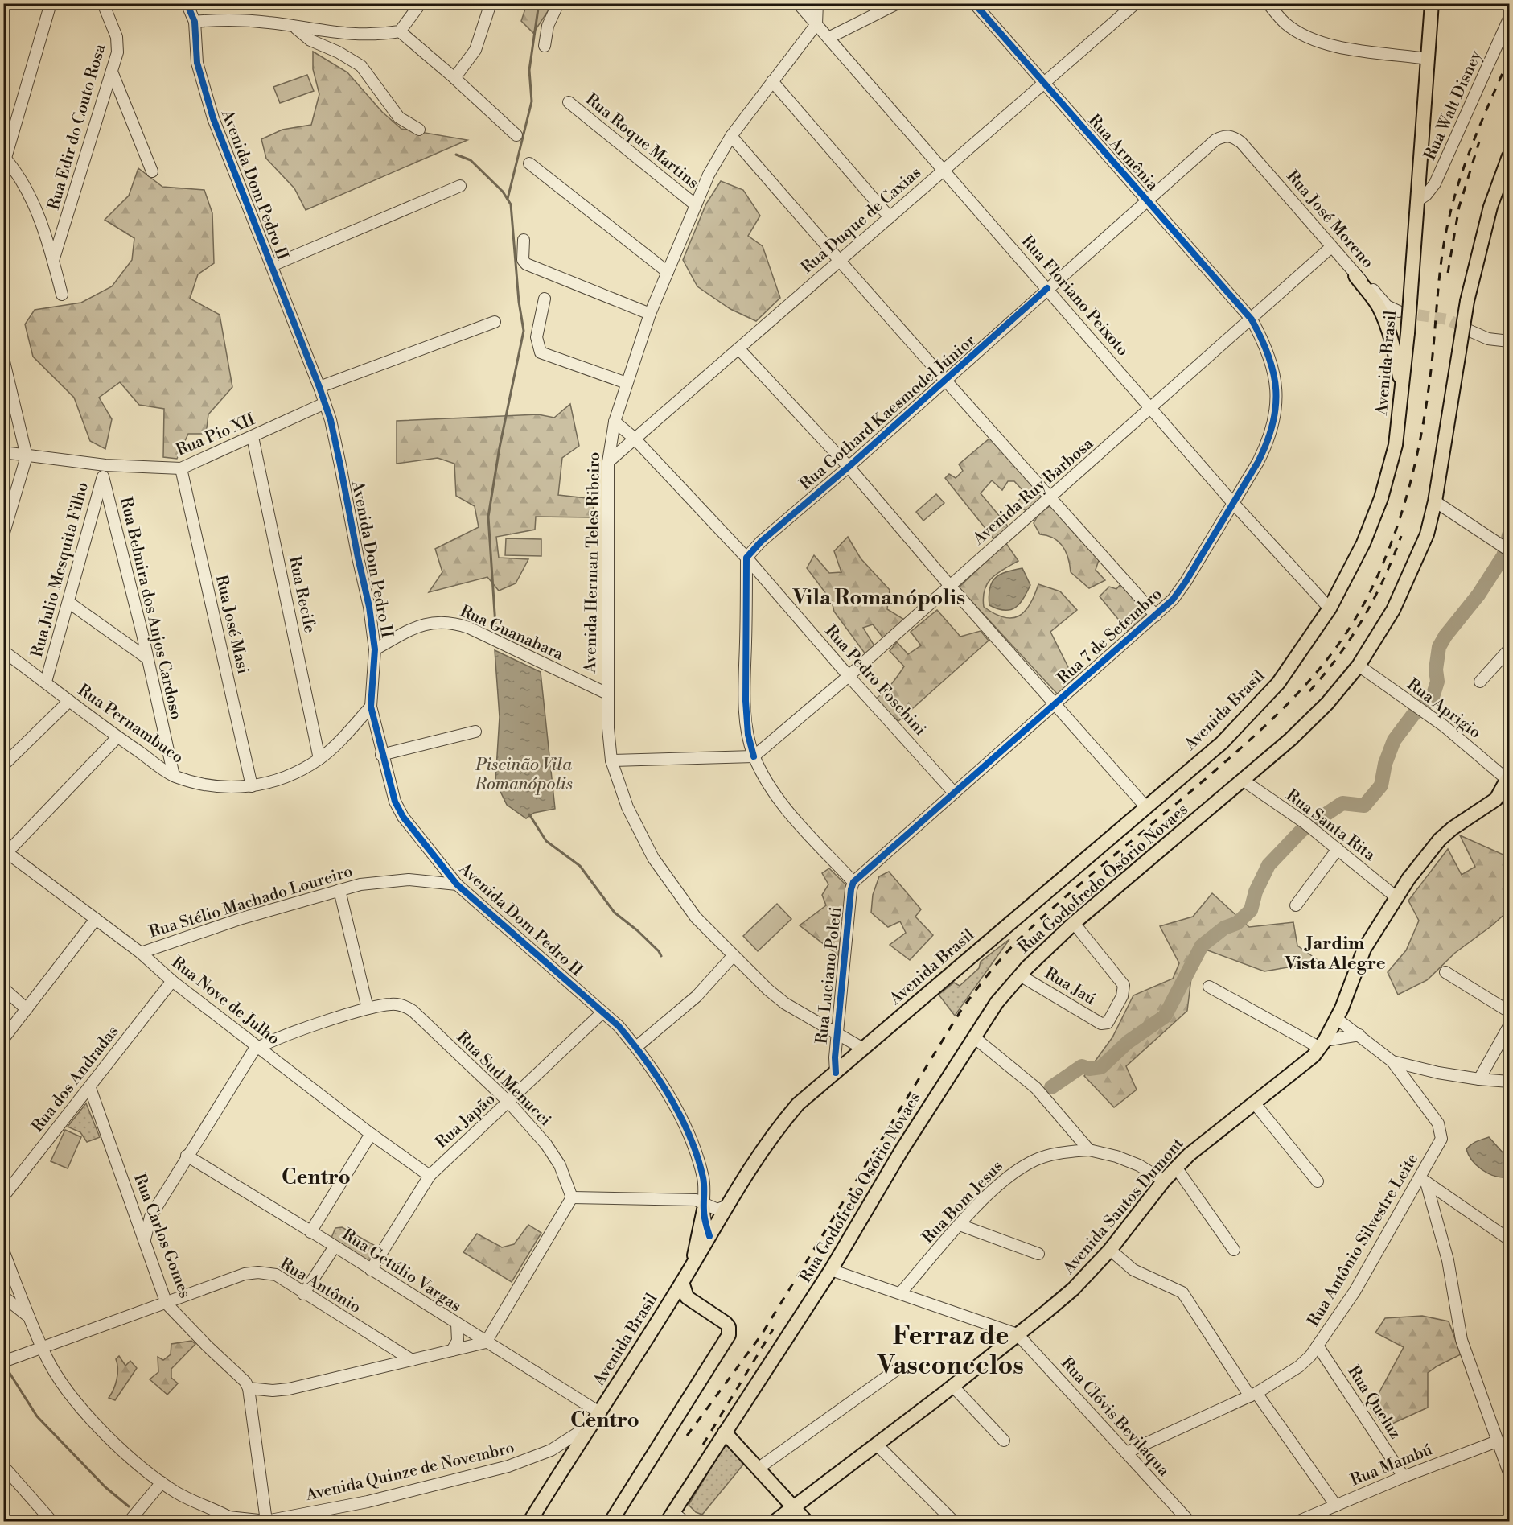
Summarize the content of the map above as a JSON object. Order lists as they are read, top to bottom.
{
  "streets": {
    "main road": ["Avenida Brasil", "Rua Godofredo Osório Novaes", "Avenida Santos Dumont"],
    "street": [
      "Rua Walt Disney",
      "Rua Edir do Couto Rosa",
      "Rua Roque Martins",
      "Rua Armênia",
      "Avenida Dom Pedro II",
      "Rua José Moreno",
      "Rua Duque de Caxias",
      "Rua Floriano Peixoto",
      "Rua Gothard Kaesmodel Júnior",
      "Rua Pio XII",
      "Avenida Ruy Barbosa",
      "Avenida Herman Teles Ribeiro",
      "Rua Julio Mesquita Filho",
      "Rua Recife",
      "Rua Belmira dos Anjos Cardoso",
      "Rua José Masi",
      "Rua Guanabara",
      "Rua 7 de Setembro",
      "Rua Pedro Foschini",
      "Rua Aprigio",
      "Rua Pernambuco",
      "Rua Santa Rita",
      "Rua Stélio Machado Loureiro",
      "Rua Luciano Poleti",
      "Rua Jaú",
      "Rua Nove de Julho",
      "Rua dos Andradas",
      "Rua Sud Menucci",
      "Rua Japão",
      "Rua Bom Jesus",
      "Rua Carlos Gomes",
      "Rua Antônio Silvestre Leite",
      "Rua Getúlio Vargas",
      "Rua Antônio",
      "Rua Queluz",
      "Rua Clóvis Bevilaqua",
      "Rua Mambú",
      "Avenida Quinze de Novembro"
    ]
  },
  "crossings": [
    ["Rua Walt Disney", "Avenida Brasil"],
    ["Rua Roque Martins", "Avenida Herman Teles Ribeiro"],
    ["Rua Armênia", "Rua Duque de Caxias"],
    ["Rua Armênia", "Rua Gothard Kaesmodel Júnior"],
    ["Rua Armênia", "Avenida Ruy Barbosa"],
    ["Rua Armênia", "Rua 7 de Setembro"],
    ["Avenida Dom Pedro II", "Avenida Brasil"],
    ["Avenida Dom Pedro II", "Rua Pio XII"],
    ["Avenida Dom Pedro II", "Rua Guanabara"],
    ["Avenida Dom Pedro II", "Rua Pernambuco"],
    ["Avenida Dom Pedro II", "Rua Stélio Machado Loureiro"],
    ["Avenida Dom Pedro II", "Rua Japão"],
    ["Rua José Moreno", "Rua Gothard Kaesmodel Júnior"],
    ["Rua José Moreno", "Avenida Ruy Barbosa"],
    ["Rua Duque de Caxias", "Rua Floriano Peixoto"],
    ["Rua Duque de Caxias", "Avenida Herman Teles Ribeiro"],
    ["Rua Duque de Caxias", "Rua Pedro Foschini"],
    ["Rua Floriano Peixoto", "Avenida Brasil"],
    ["Rua Floriano Peixoto", "Rua Gothard Kaesmodel Júnior"],
    ["Rua Floriano Peixoto", "Avenida Ruy Barbosa"],
    ["Rua Floriano Peixoto", "Avenida Herman Teles Ribeiro"],
    ["Rua Floriano Peixoto", "Rua 7 de Setembro"],
    ["Avenida Brasil", "Avenida Herman Teles Ribeiro"],
    ["Avenida Brasil", "Rua Luciano Poleti"],
    ["Avenida Brasil", "Rua Getúlio Vargas"],
    ["Avenida Brasil", "Avenida Quinze de Novembro"],
    ["Rua Gothard Kaesmodel Júnior", "Rua Pedro Foschini"],
    ["Rua Pio XII", "Rua Julio Mesquita Filho"],
    ["Rua Pio XII", "Rua Recife"],
    ["Rua Pio XII", "Rua Belmira dos Anjos Cardoso"],
    ["Rua Pio XII", "Rua José Masi"],
    ["Avenida Ruy Barbosa", "Rua 7 de Setembro"],
    ["Avenida Ruy Barbosa", "Rua Pedro Foschini"],
    ["Avenida Herman Teles Ribeiro", "Rua Guanabara"],
    ["Avenida Herman Teles Ribeiro", "Rua Pedro Foschini"],
    ["Avenida Herman Teles Ribeiro", "Rua Luciano Poleti"],
    ["Rua Julio Mesquita Filho", "Rua Belmira dos Anjos Cardoso"],
    ["Rua Julio Mesquita Filho", "Rua Pernambuco"],
    ["Rua Recife", "Rua Pernambuco"],
    ["Rua Belmira dos Anjos Cardoso", "Rua Pernambuco"],
    ["Rua José Masi", "Rua Pernambuco"],
    ["Rua 7 de Setembro", "Rua Pedro Foschini"],
    ["Rua 7 de Setembro", "Rua Luciano Poleti"],
    ["Rua Aprigio", "Rua Godofredo Osório Novaes"],
    ["Rua Aprigio", "Avenida Santos Dumont"],
    ["Rua Santa Rita", "Rua Godofredo Osório Novaes"],
    ["Rua Santa Rita", "Avenida Santos Dumont"],
    ["Rua Godofredo Osório Novaes", "Rua Jaú"],
    ["Rua Stélio Machado Loureiro", "Rua Nove de Julho"],
    ["Rua Nove de Julho", "Rua dos Andradas"],
    ["Rua Nove de Julho", "Rua Sud Menucci"],
    ["Rua Nove de Julho", "Rua Japão"],
    ["Rua dos Andradas", "Rua Carlos Gomes"],
    ["Rua Sud Menucci", "Rua Japão"],
    ["Rua Japão", "Rua Getúlio Vargas"],
    ["Rua Bom Jesus", "Avenida Santos Dumont"],
    ["Avenida Santos Dumont", "Rua Clóvis Bevilaqua"],
    ["Rua Carlos Gomes", "Rua Antônio"],
    ["Rua Antônio Silvestre Leite", "Rua Queluz"],
    ["Rua Antônio Silvestre Leite", "Rua Clóvis Bevilaqua"],
    ["Rua Antônio", "Avenida Quinze de Novembro"],
    ["Rua Queluz", "Rua Mambú"]
  ],
  "districts": [
    "Vila Romanópolis",
    "Jardim Vista Alegre",
    "Centro",
    "Ferraz de Vasconcelos",
    "Centro"
  ],
  "water": ["Piscinão Vila Romanópolis"]
}
